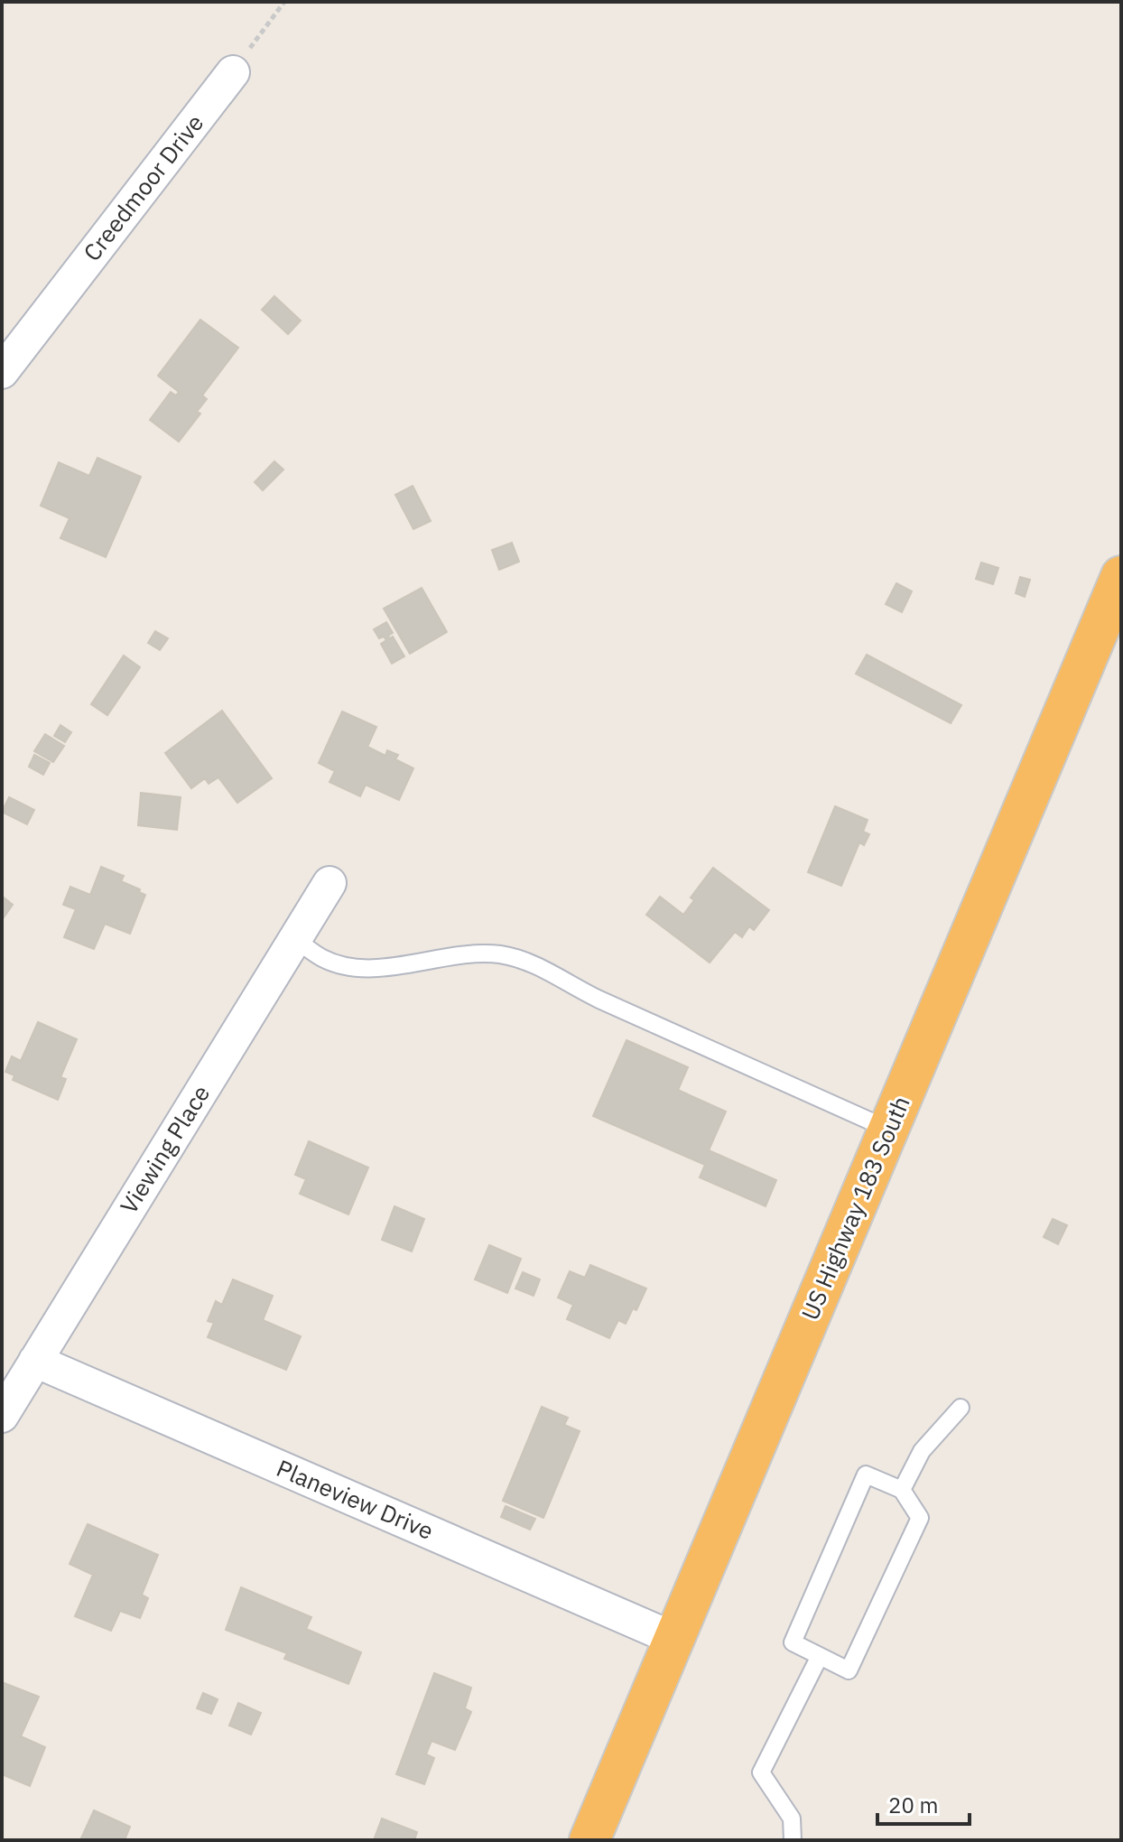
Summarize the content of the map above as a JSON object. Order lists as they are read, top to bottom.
{
  "streets": {
    "highway": ["US Highway 183 South"],
    "street": ["Creedmoor Drive", "Viewing Place", "Planeview Drive"]
  },
  "crossings": [
    ["Viewing Place", "Planeview Drive"],
    ["US Highway 183 South", "Planeview Drive"]
  ],
  "scale_bar": "20 m"
}
